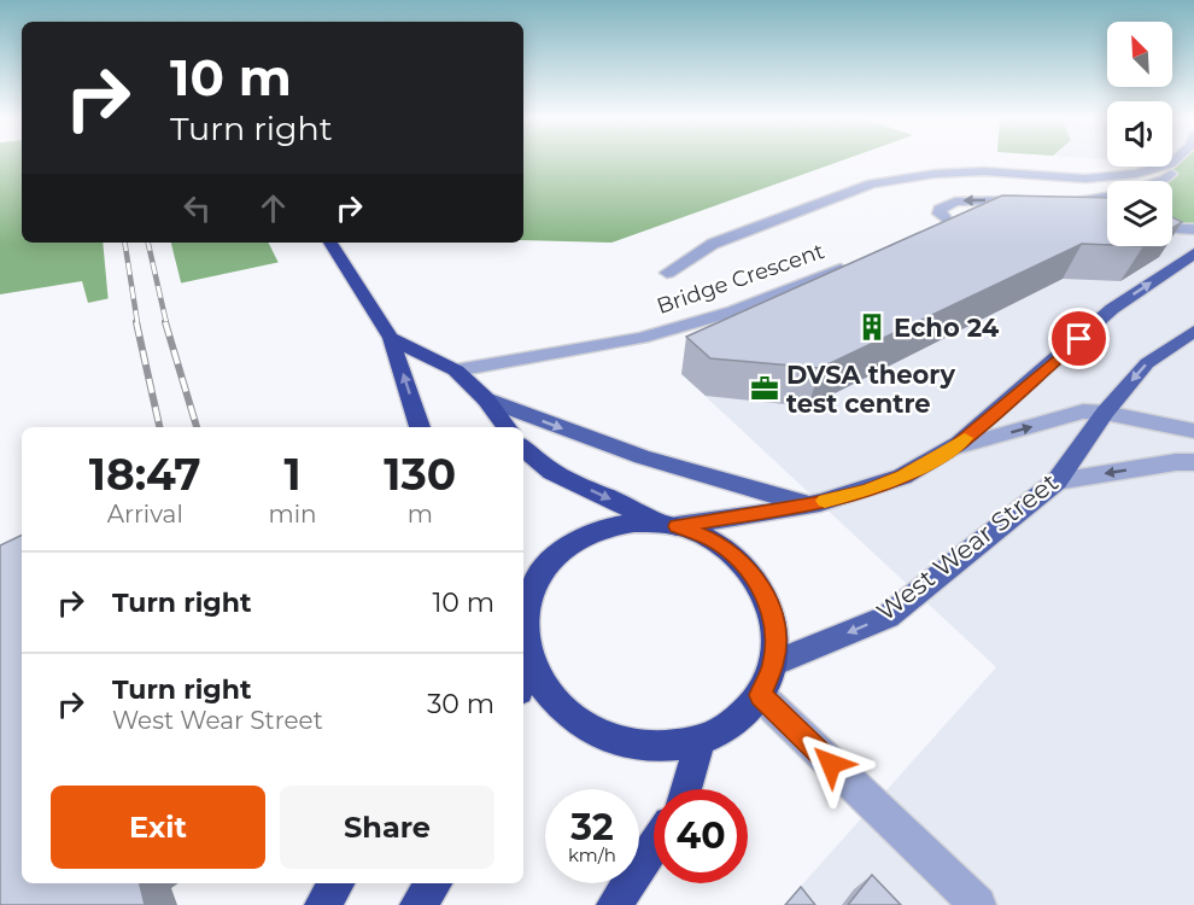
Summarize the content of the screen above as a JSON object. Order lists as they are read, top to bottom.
{
  "streets": {
    "main road": ["West Wear Street"],
    "street": ["Bridge Crescent"]
  },
  "places": {
    "building": ["Echo 24"],
    "office": ["DVSA theory test centre"]
  },
  "north": "top left",
  "page": {
    "turn": ["10 m", "Turn right"],
    "eta": [
      "18:47",
      "Arrival",
      "1",
      "min",
      "130",
      "m"
    ],
    "list": [
      {
        "name": "Turn right",
        "value": "10 m"
      },
      {
        "name": "Turn right",
        "note": "West Wear Street",
        "value": "30 m"
      }
    ],
    "buttons": ["Exit", "Share"],
    "speed": "32 km/h",
    "limit": "40"
  }
}
